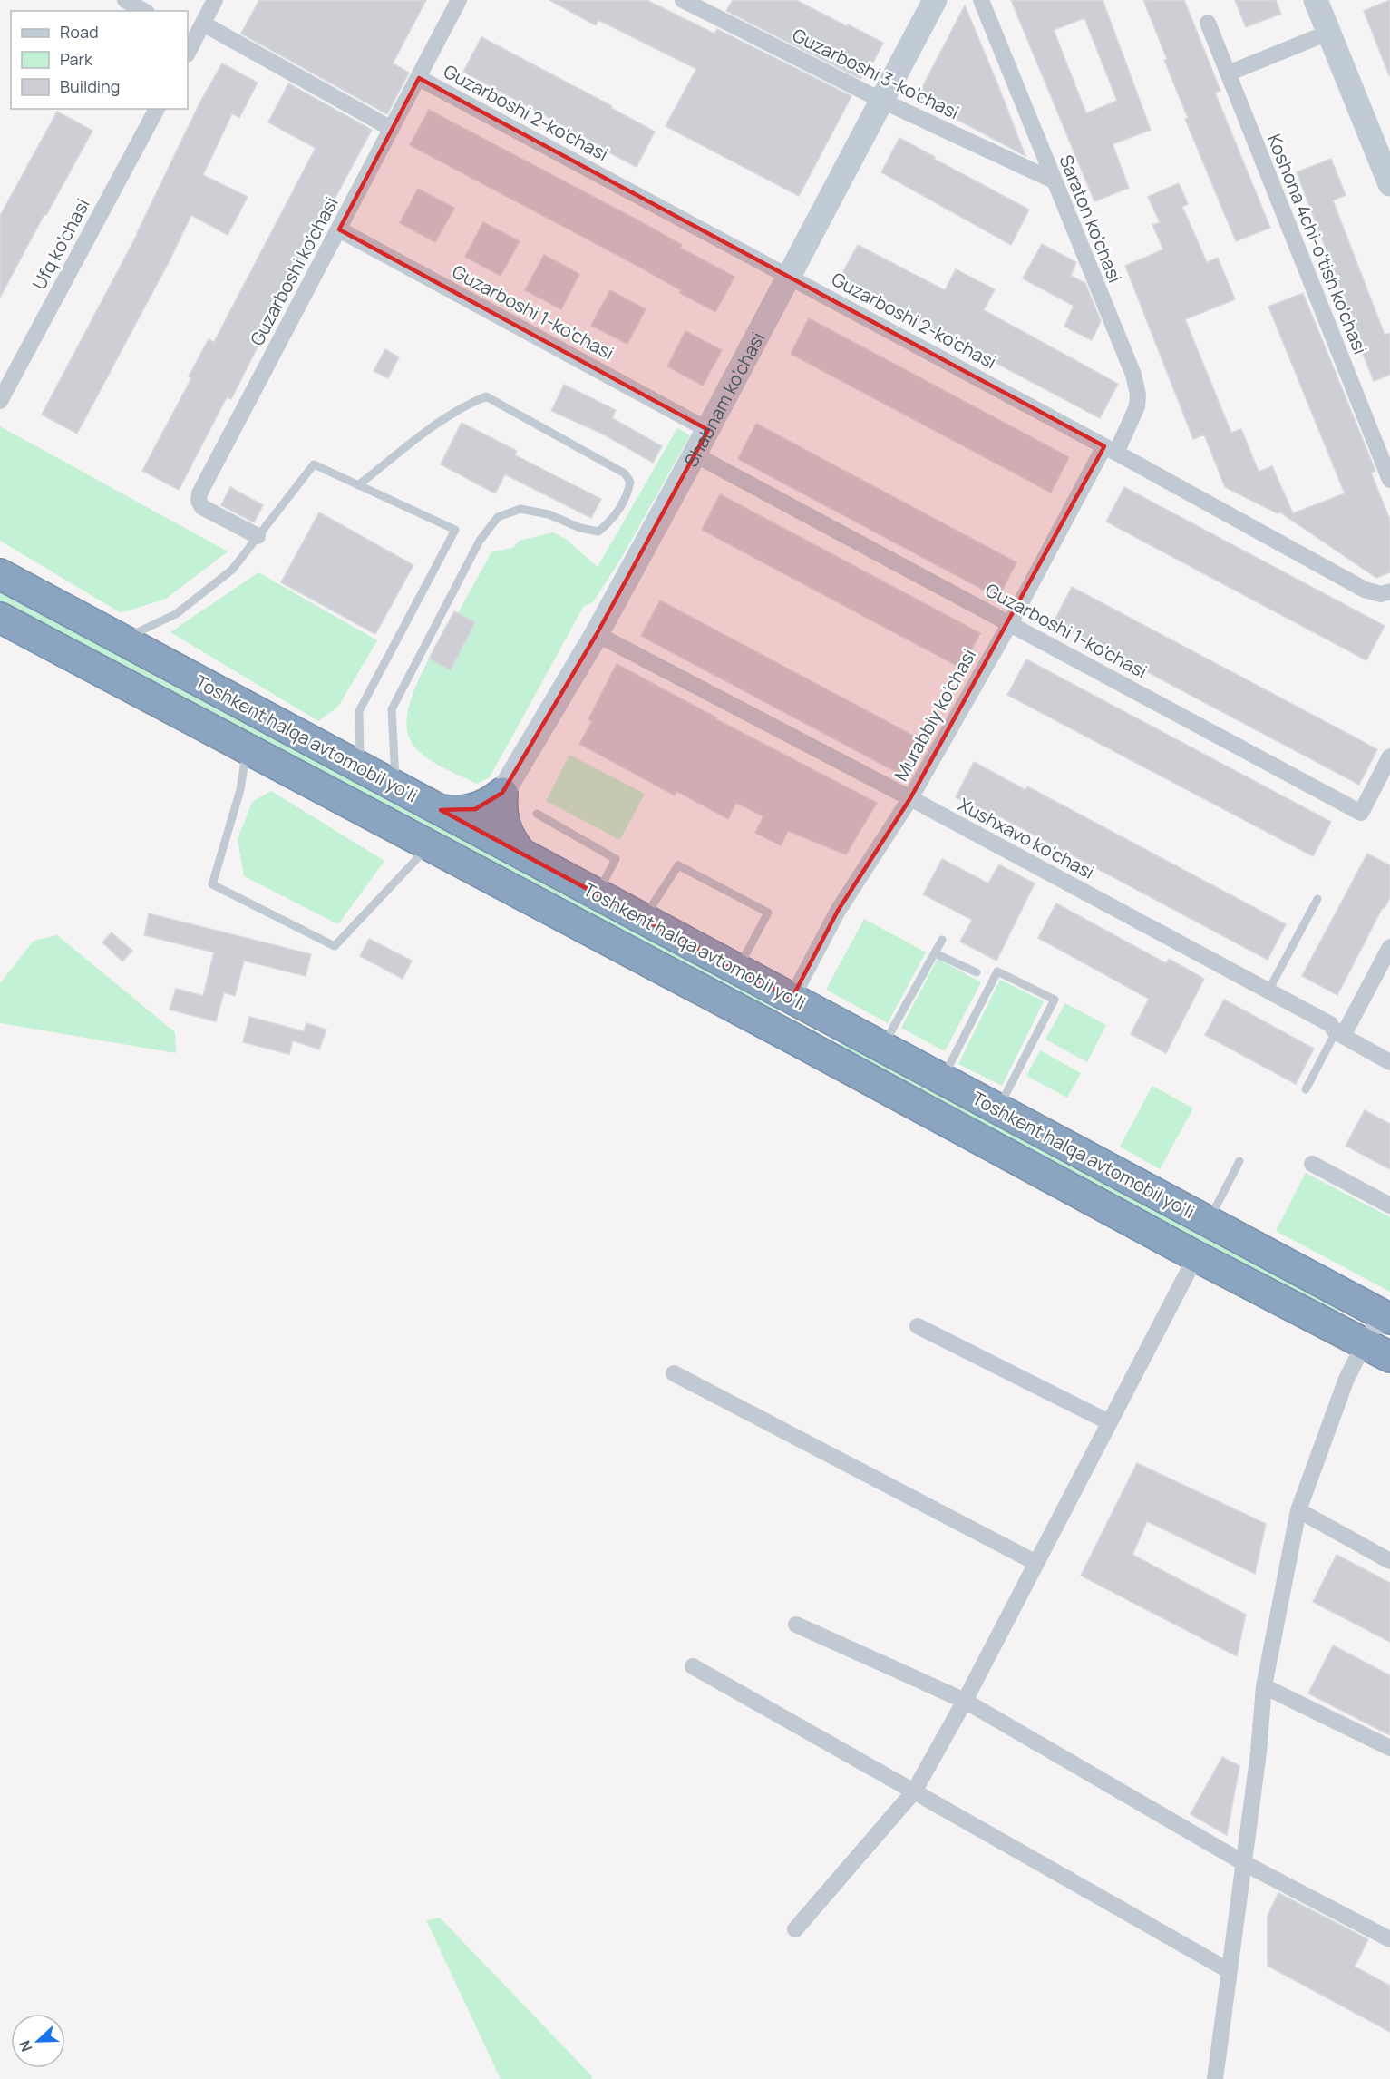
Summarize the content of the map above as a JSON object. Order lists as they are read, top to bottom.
{
  "streets": {
    "highway": ["Toshkent halqa avtomobil yo'li"],
    "street": [
      "Guzarboshi 3-ko'chasi",
      "Guzarboshi 2-ko'chasi",
      "Saraton ko'chasi",
      "Ufq ko'chasi",
      "Koshona 4chi-o'tish ko'chasi",
      "Guzarboshi ko'chasi",
      "Guzarboshi 1-ko'chasi",
      "Shabnam ko'chasi",
      "Murabbiy ko'chasi",
      "Xushxavo ko'chasi"
    ]
  },
  "crossings": [
    ["Guzarboshi 3-ko'chasi", "Saraton ko'chasi"],
    ["Guzarboshi 3-ko'chasi", "Shabnam ko'chasi"],
    ["Guzarboshi 2-ko'chasi", "Saraton ko'chasi"],
    ["Guzarboshi 2-ko'chasi", "Guzarboshi ko'chasi"],
    ["Guzarboshi 2-ko'chasi", "Shabnam ko'chasi"],
    ["Guzarboshi 2-ko'chasi", "Murabbiy ko'chasi"],
    ["Saraton ko'chasi", "Murabbiy ko'chasi"],
    ["Guzarboshi ko'chasi", "Guzarboshi 1-ko'chasi"],
    ["Guzarboshi 1-ko'chasi", "Shabnam ko'chasi"],
    ["Guzarboshi 1-ko'chasi", "Murabbiy ko'chasi"],
    ["Shabnam ko'chasi", "Xushxavo ko'chasi"],
    ["Murabbiy ko'chasi", "Toshkent halqa avtomobil yo'li"],
    ["Murabbiy ko'chasi", "Xushxavo ko'chasi"]
  ],
  "legend": ["Road", "Park", "Building"],
  "north": "left"
}
